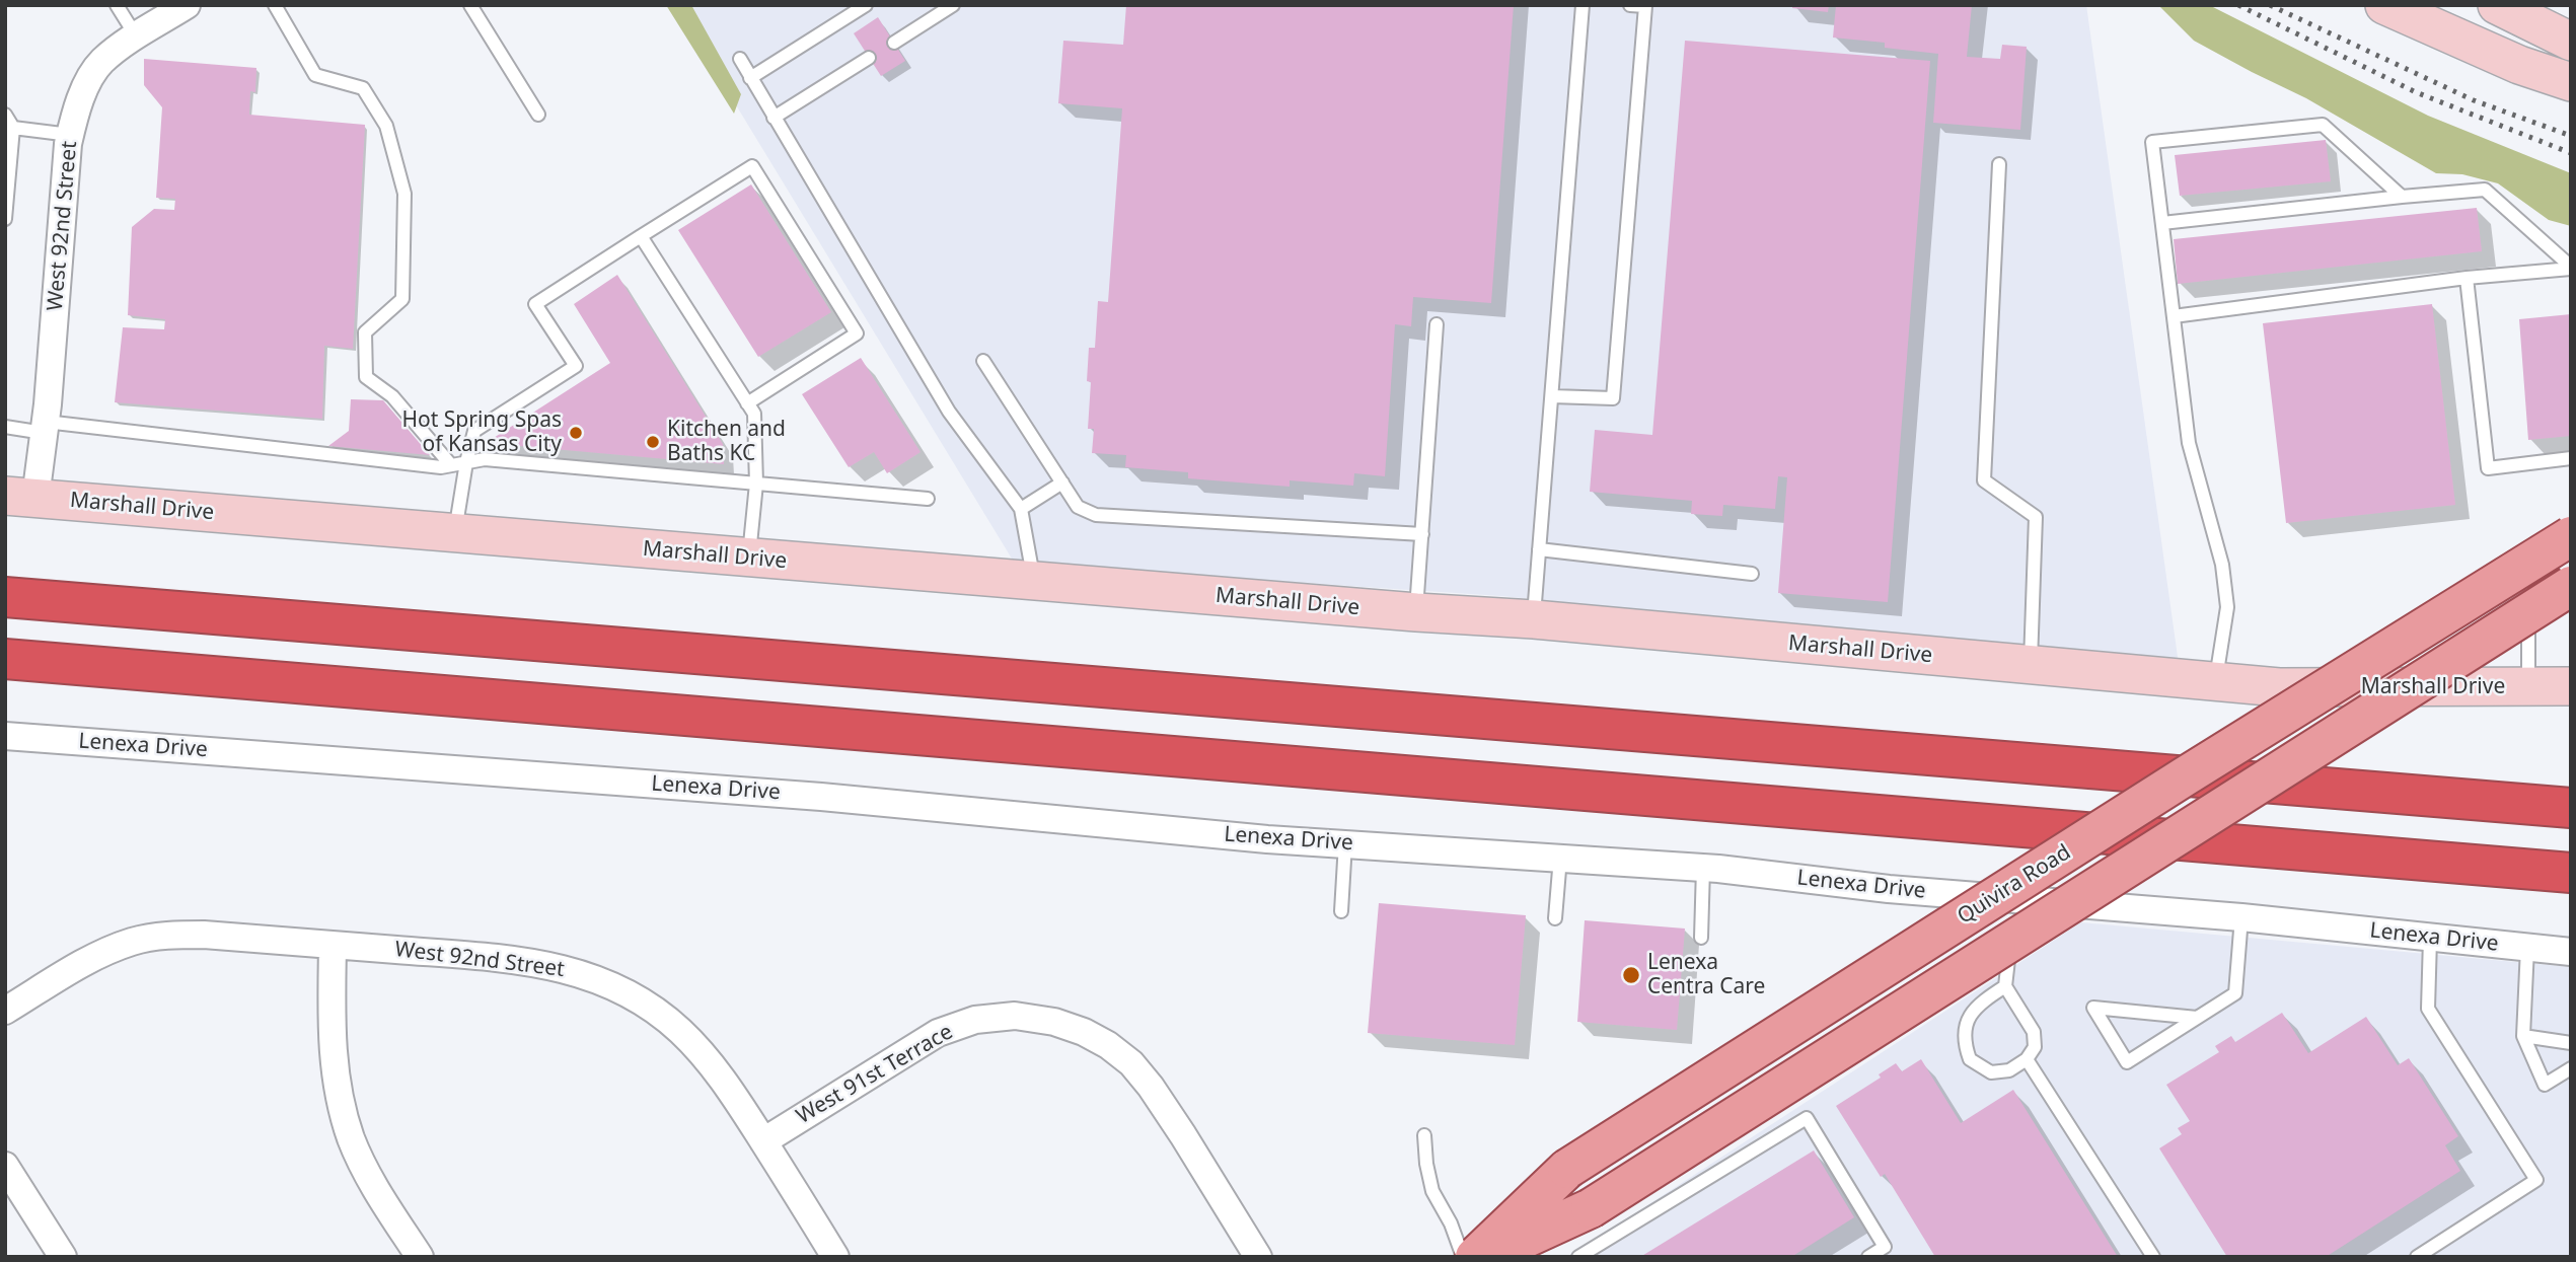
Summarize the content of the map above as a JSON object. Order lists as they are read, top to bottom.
{
  "streets": {
    "main road": ["Quivira Road"],
    "street": [
      "West 92nd Street",
      "Marshall Drive",
      "Lenexa Drive",
      "West 91st Terrace"
    ]
  },
  "crossings": [
    ["West 92nd Street", "Marshall Drive"],
    ["West 92nd Street", "West 91st Terrace"]
  ],
  "places": ["Hot Spring Spas of Kansas City", "Kitchen and Baths KC", "Lenexa Centra Care"]
}
